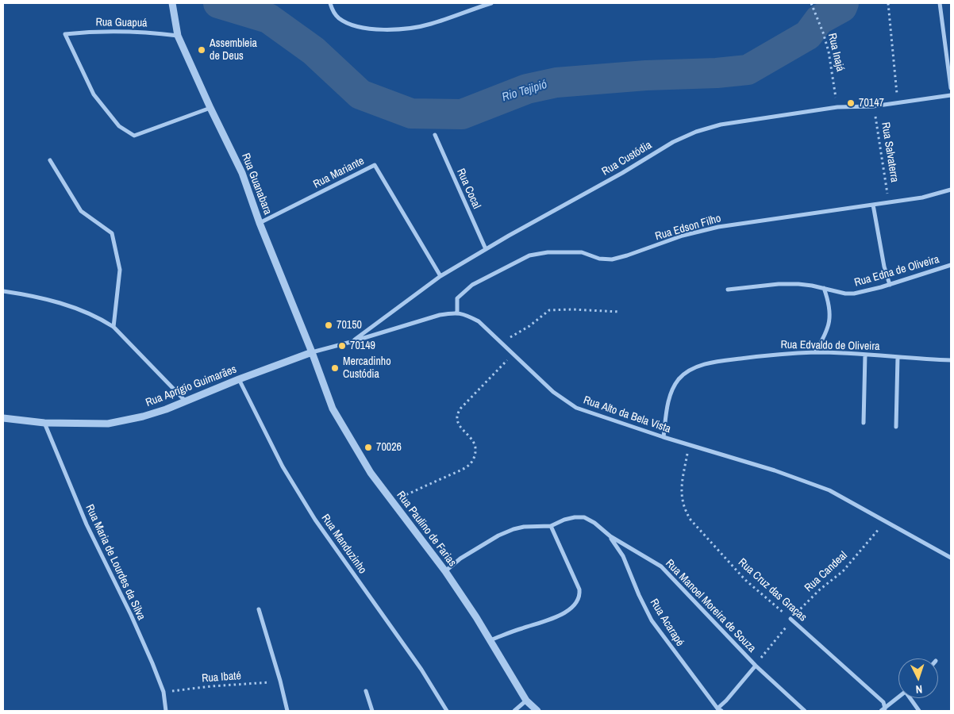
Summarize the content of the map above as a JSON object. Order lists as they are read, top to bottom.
{
  "streets": {
    "street": [
      "Rua Guapuá",
      "Rua Custódia",
      "Rua Mariante",
      "Rua Guanabara",
      "Rua Cocal",
      "Rua Edson Filho",
      "Rua Edna de Oliveira",
      "Rua Edvaldo de Oliveira",
      "Rua Aprígio Guimarães",
      "Rua Alto da Bela Vista",
      "Rua Paulino de Farias",
      "Rua Manduzinho",
      "Rua Maria de Lourdes da Silva",
      "Rua Cruz das Graças",
      "Rua Manoel Moreira de Souza",
      "Rua Acarapé"
    ],
    "path": [
      "Rua Inajá",
      "Rua Salvaterra",
      "Rua Candeal",
      "Rua Ibaté"
    ]
  },
  "crossings": [
    ["Rua Guapuá", "Rua Guanabara"],
    ["Rua Inajá", "Rua Custódia"],
    ["Rua Salvaterra", "Rua Custódia"],
    ["Rua Salvaterra", "Rua Edson Filho"],
    ["Rua Custódia", "Rua Mariante"],
    ["Rua Custódia", "Rua Cocal"],
    ["Rua Custódia", "Rua Alto da Bela Vista"],
    ["Rua Mariante", "Rua Guanabara"],
    ["Rua Guanabara", "Rua Aprígio Guimarães"],
    ["Rua Guanabara", "Rua Alto da Bela Vista"],
    ["Rua Guanabara", "Rua Paulino de Farias"],
    ["Rua Edson Filho", "Rua Alto da Bela Vista"],
    ["Rua Edvaldo de Oliveira", "Rua Alto da Bela Vista"],
    ["Rua Aprígio Guimarães", "Rua Alto da Bela Vista"],
    ["Rua Aprígio Guimarães", "Rua Paulino de Farias"],
    ["Rua Aprígio Guimarães", "Rua Manduzinho"],
    ["Rua Aprígio Guimarães", "Rua Maria de Lourdes da Silva"],
    ["Rua Alto da Bela Vista", "Rua Paulino de Farias"],
    ["Rua Alto da Bela Vista", "Rua Candeal"],
    ["Rua Alto da Bela Vista", "Rua Cruz das Graças"],
    ["Rua Paulino de Farias", "Rua Manoel Moreira de Souza"],
    ["Rua Maria de Lourdes da Silva", "Rua Ibaté"],
    ["Rua Candeal", "Rua Cruz das Graças"],
    ["Rua Candeal", "Rua Manoel Moreira de Souza"],
    ["Rua Manoel Moreira de Souza", "Rua Acarapé"]
  ],
  "water": ["Rio Tejipió"],
  "places": [
    "Assembleia de Deus",
    "70147",
    "70150",
    "70149",
    "Mercadinho Custódia",
    "70026"
  ],
  "north": "bottom"
}
